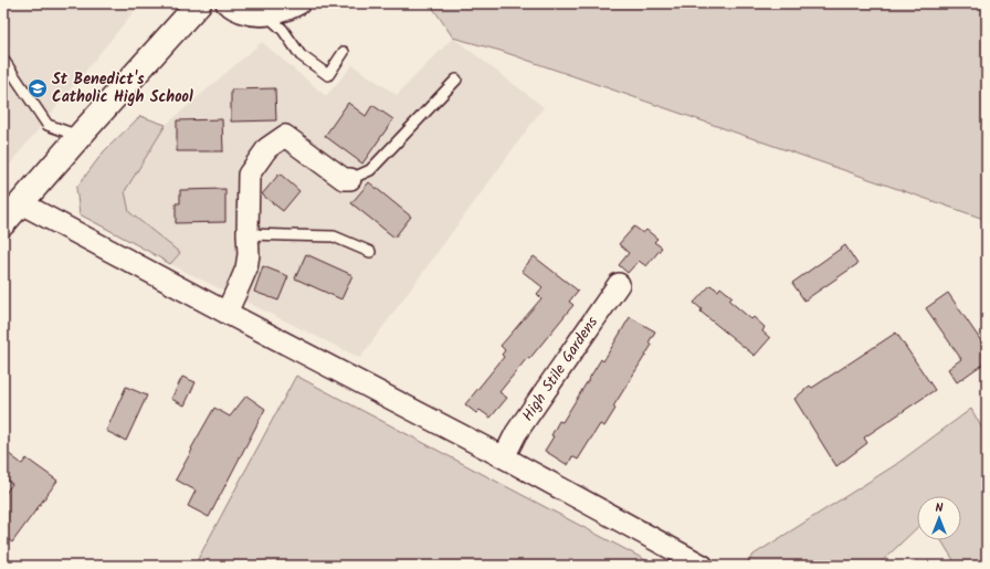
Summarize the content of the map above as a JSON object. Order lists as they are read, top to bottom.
{
  "streets": {
    "street": ["High Stile Gardens"]
  },
  "places": {
    "school or university": ["St Benedict's Catholic High School"]
  },
  "north": "top"
}
